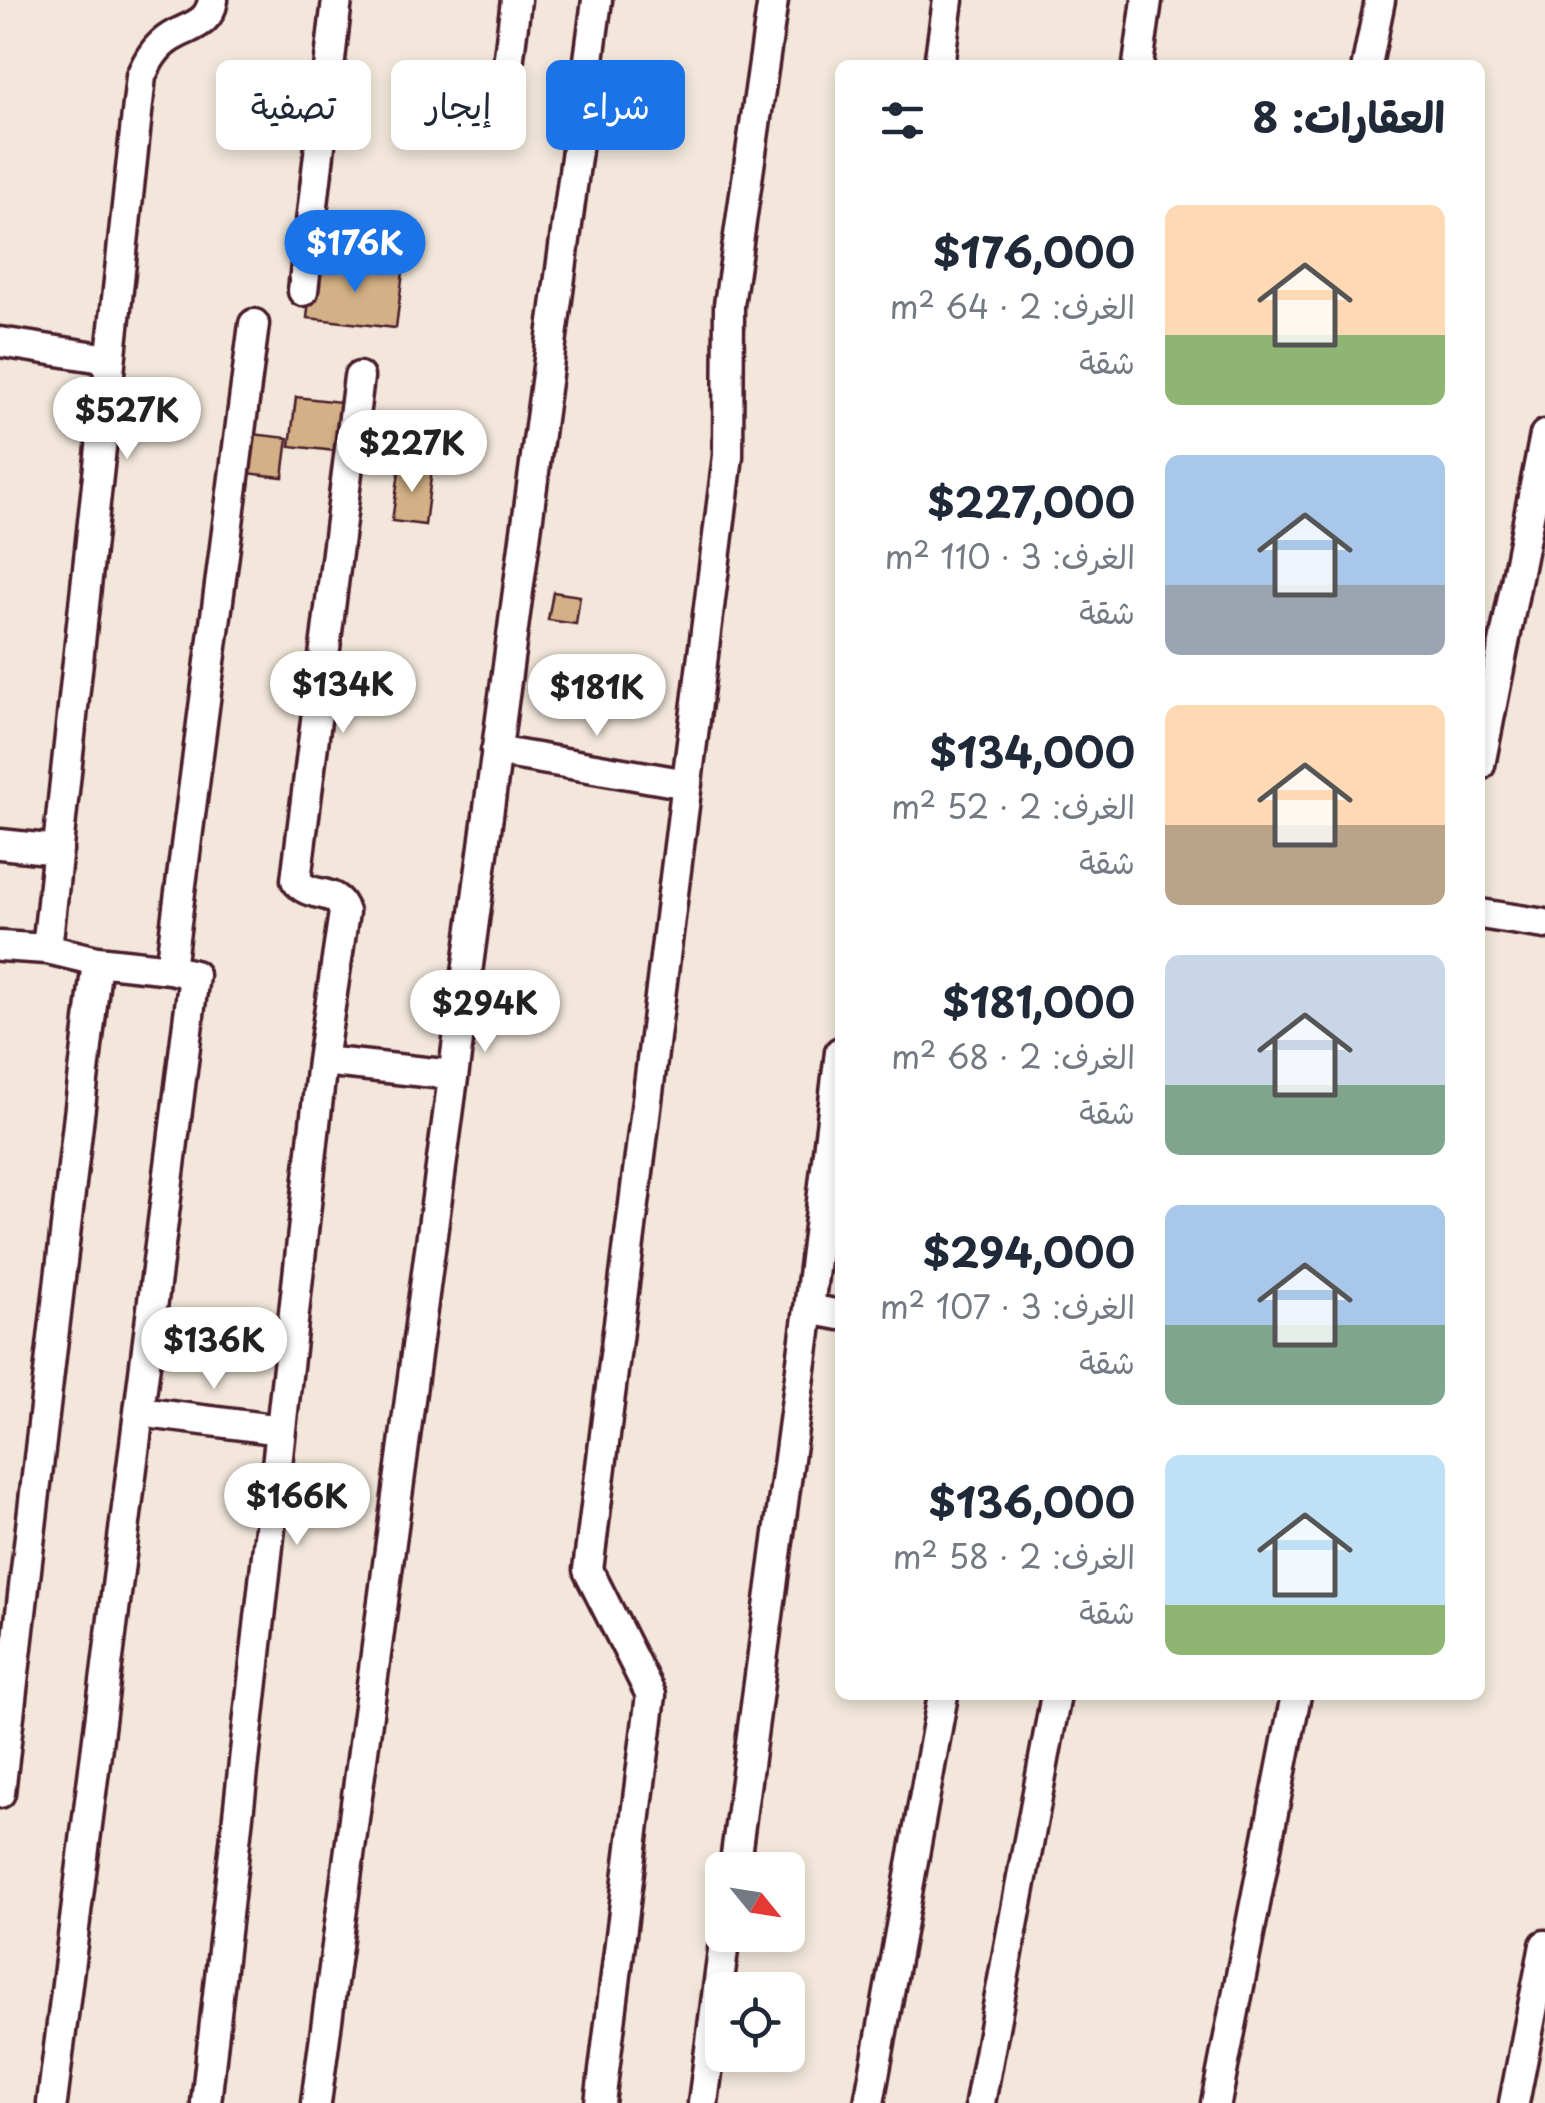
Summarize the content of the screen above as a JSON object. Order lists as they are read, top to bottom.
{
  "north": "bottom right",
  "page": {
    "chip": ["شراء", "إيجار", "تصفية"],
    "heading": "العقارات: 8",
    "list": [
      {
        "name": "$176,000",
        "note": "الغرف: 2 · 64 m² · شقة"
      },
      {
        "name": "$227,000",
        "note": "الغرف: 3 · 110 m² · شقة"
      },
      {
        "name": "$134,000",
        "note": "الغرف: 2 · 52 m² · شقة"
      },
      {
        "name": "$181,000",
        "note": "الغرف: 2 · 68 m² · شقة"
      },
      {
        "name": "$294,000",
        "note": "الغرف: 3 · 107 m² · شقة"
      },
      {
        "name": "$136,000",
        "note": "الغرف: 2 · 58 m² · شقة"
      }
    ],
    "price": [
      "$176K",
      "$527K",
      "$227K",
      "$134K",
      "$181K",
      "$294K",
      "$136K",
      "$166K"
    ]
  }
}
